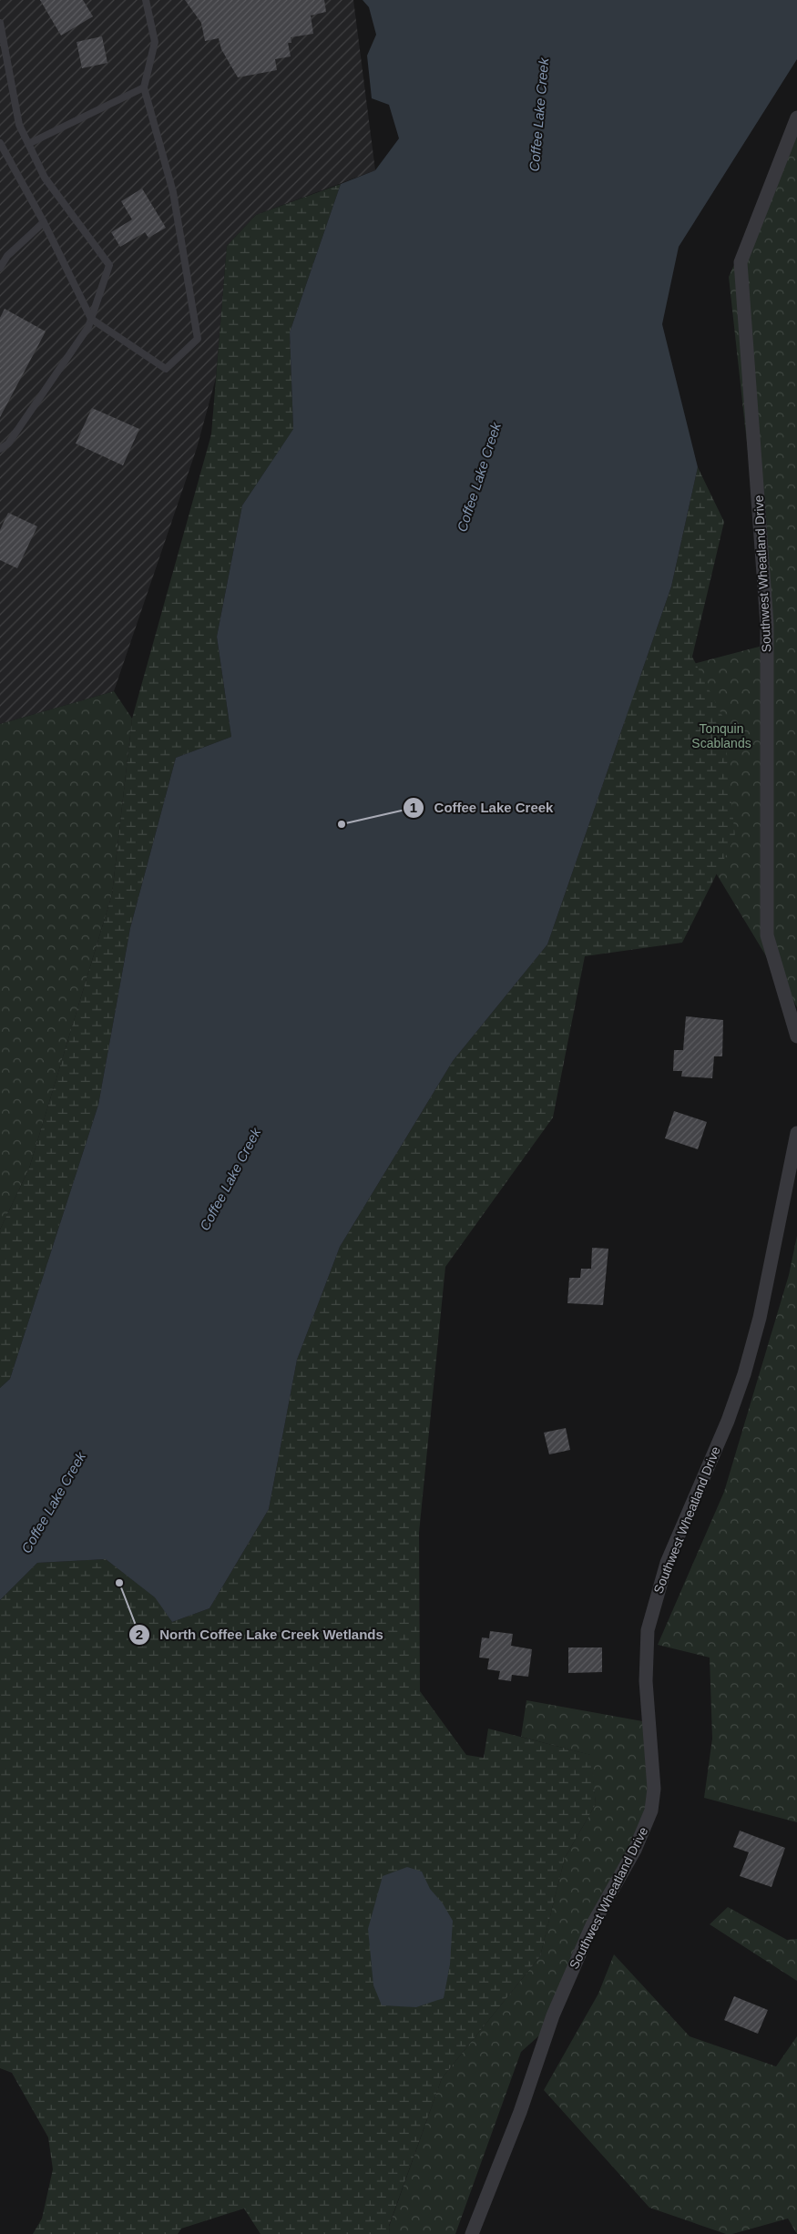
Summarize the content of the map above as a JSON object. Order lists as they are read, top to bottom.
{
  "streets": {
    "street": ["Southwest Wheatland Drive"]
  },
  "water": ["Coffee Lake Creek"],
  "parks": ["Tonquin Scablands"],
  "places": ["Coffee Lake Creek", "North Coffee Lake Creek Wetlands"]
}
